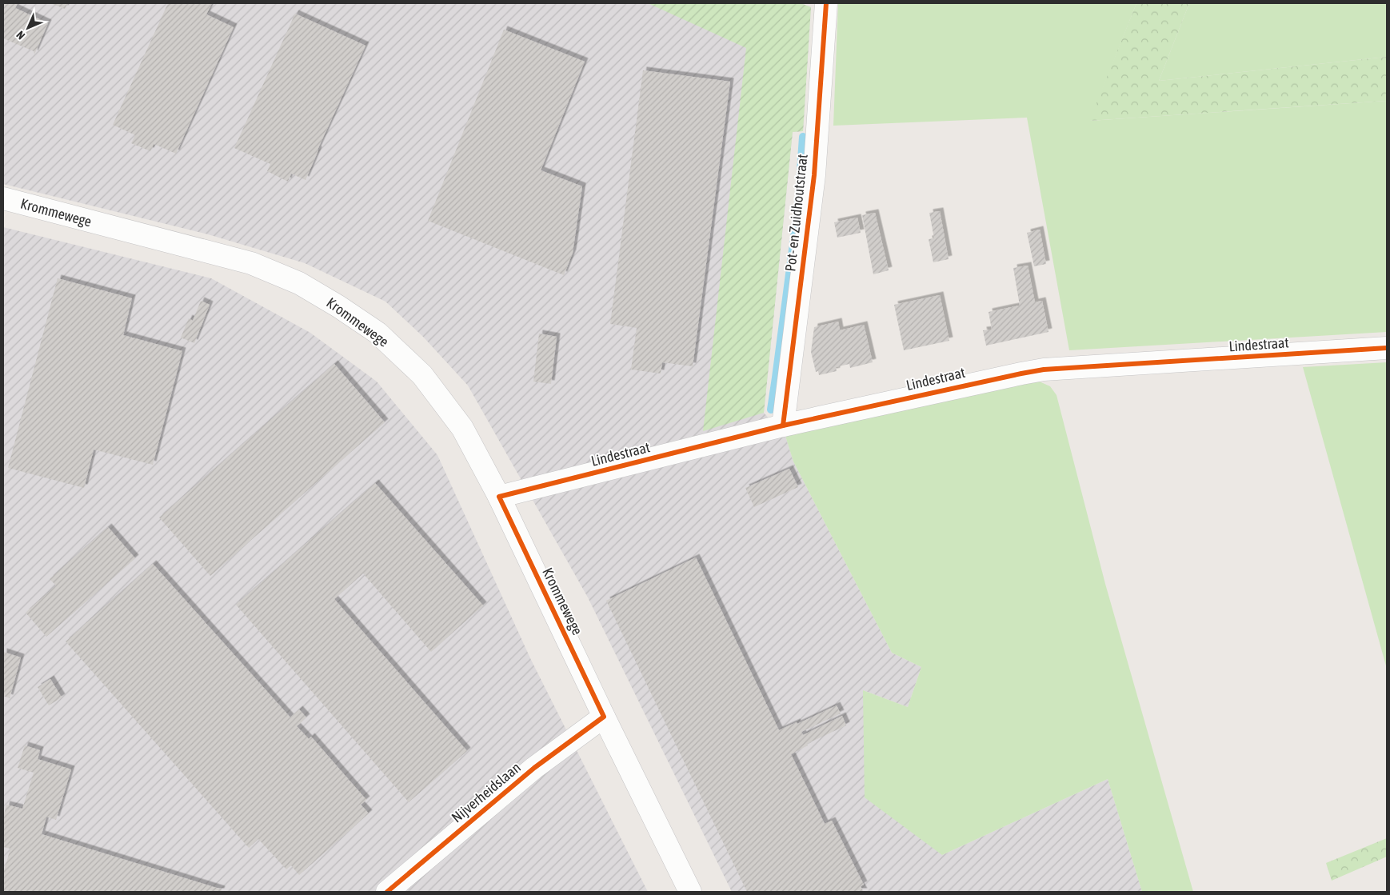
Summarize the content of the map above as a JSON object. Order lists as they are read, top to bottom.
{
  "streets": {
    "street": [
      "Krommewege",
      "Pot- en Zuidhoutstraat",
      "Lindestraat",
      "Nijverheidslaan"
    ]
  },
  "crossings": [
    ["Krommewege", "Lindestraat"],
    ["Krommewege", "Nijverheidslaan"],
    ["Pot- en Zuidhoutstraat", "Lindestraat"]
  ],
  "north": "bottom left"
}
